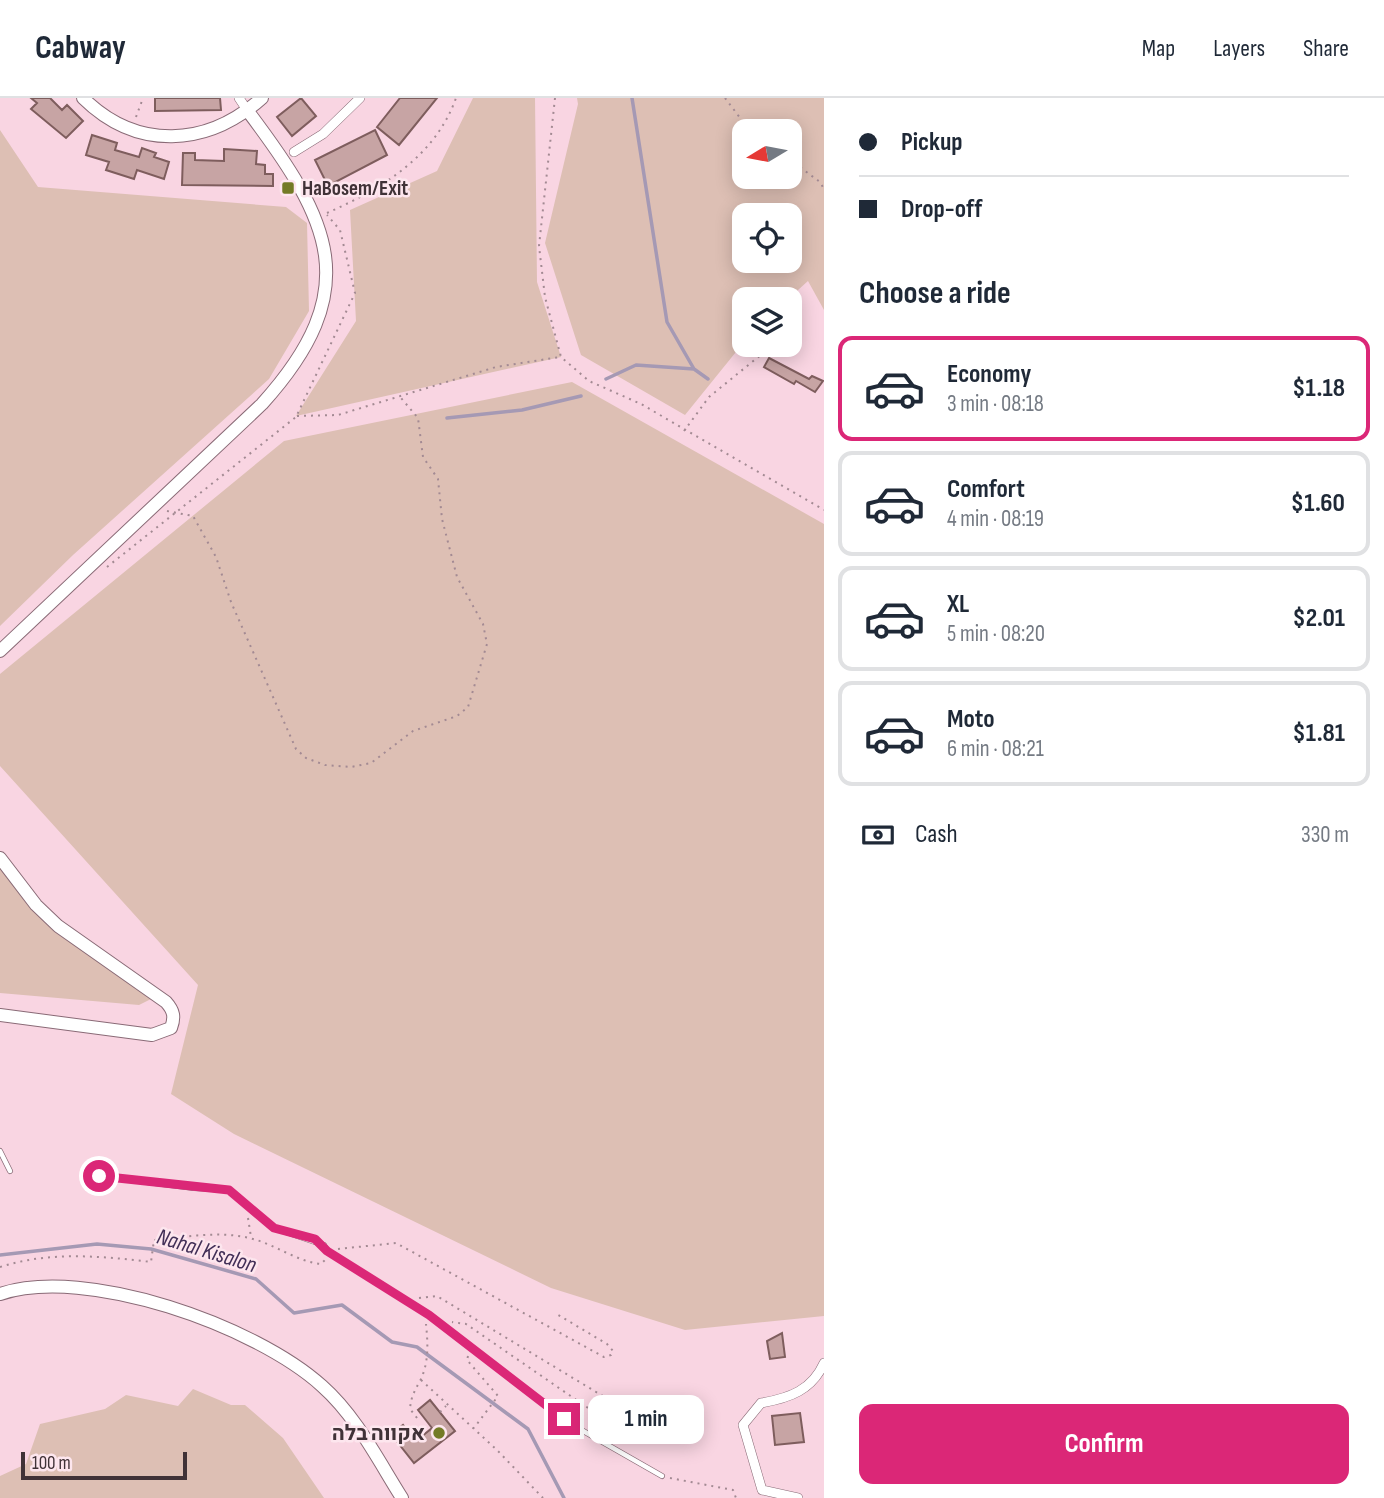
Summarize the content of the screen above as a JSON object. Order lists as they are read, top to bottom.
{
  "water": ["Nahal Kisalon"],
  "places": {
    "transit": ["HaBosem/Exit"],
    "other": ["אקווה בלה"]
  },
  "scale_bar": "100 m",
  "north": "left",
  "page": {
    "header": "Cabway",
    "nav": ["Map", "Layers", "Share"],
    "banner": ["Pickup", "Drop-off"],
    "heading": "Choose a ride",
    "list": [
      {
        "name": "Economy",
        "note": "3 min · 08:18",
        "value": "$1.18"
      },
      {
        "name": "Comfort",
        "note": "4 min · 08:19",
        "value": "$1.60"
      },
      {
        "name": "XL",
        "note": "5 min · 08:20",
        "value": "$2.01"
      },
      {
        "name": "Moto",
        "note": "6 min · 08:21",
        "value": "$1.81"
      }
    ],
    "pay": ["Cash", "330 m"],
    "buttons": "Confirm",
    "bubble": "1 min",
    "scale": "100 m"
  }
}
